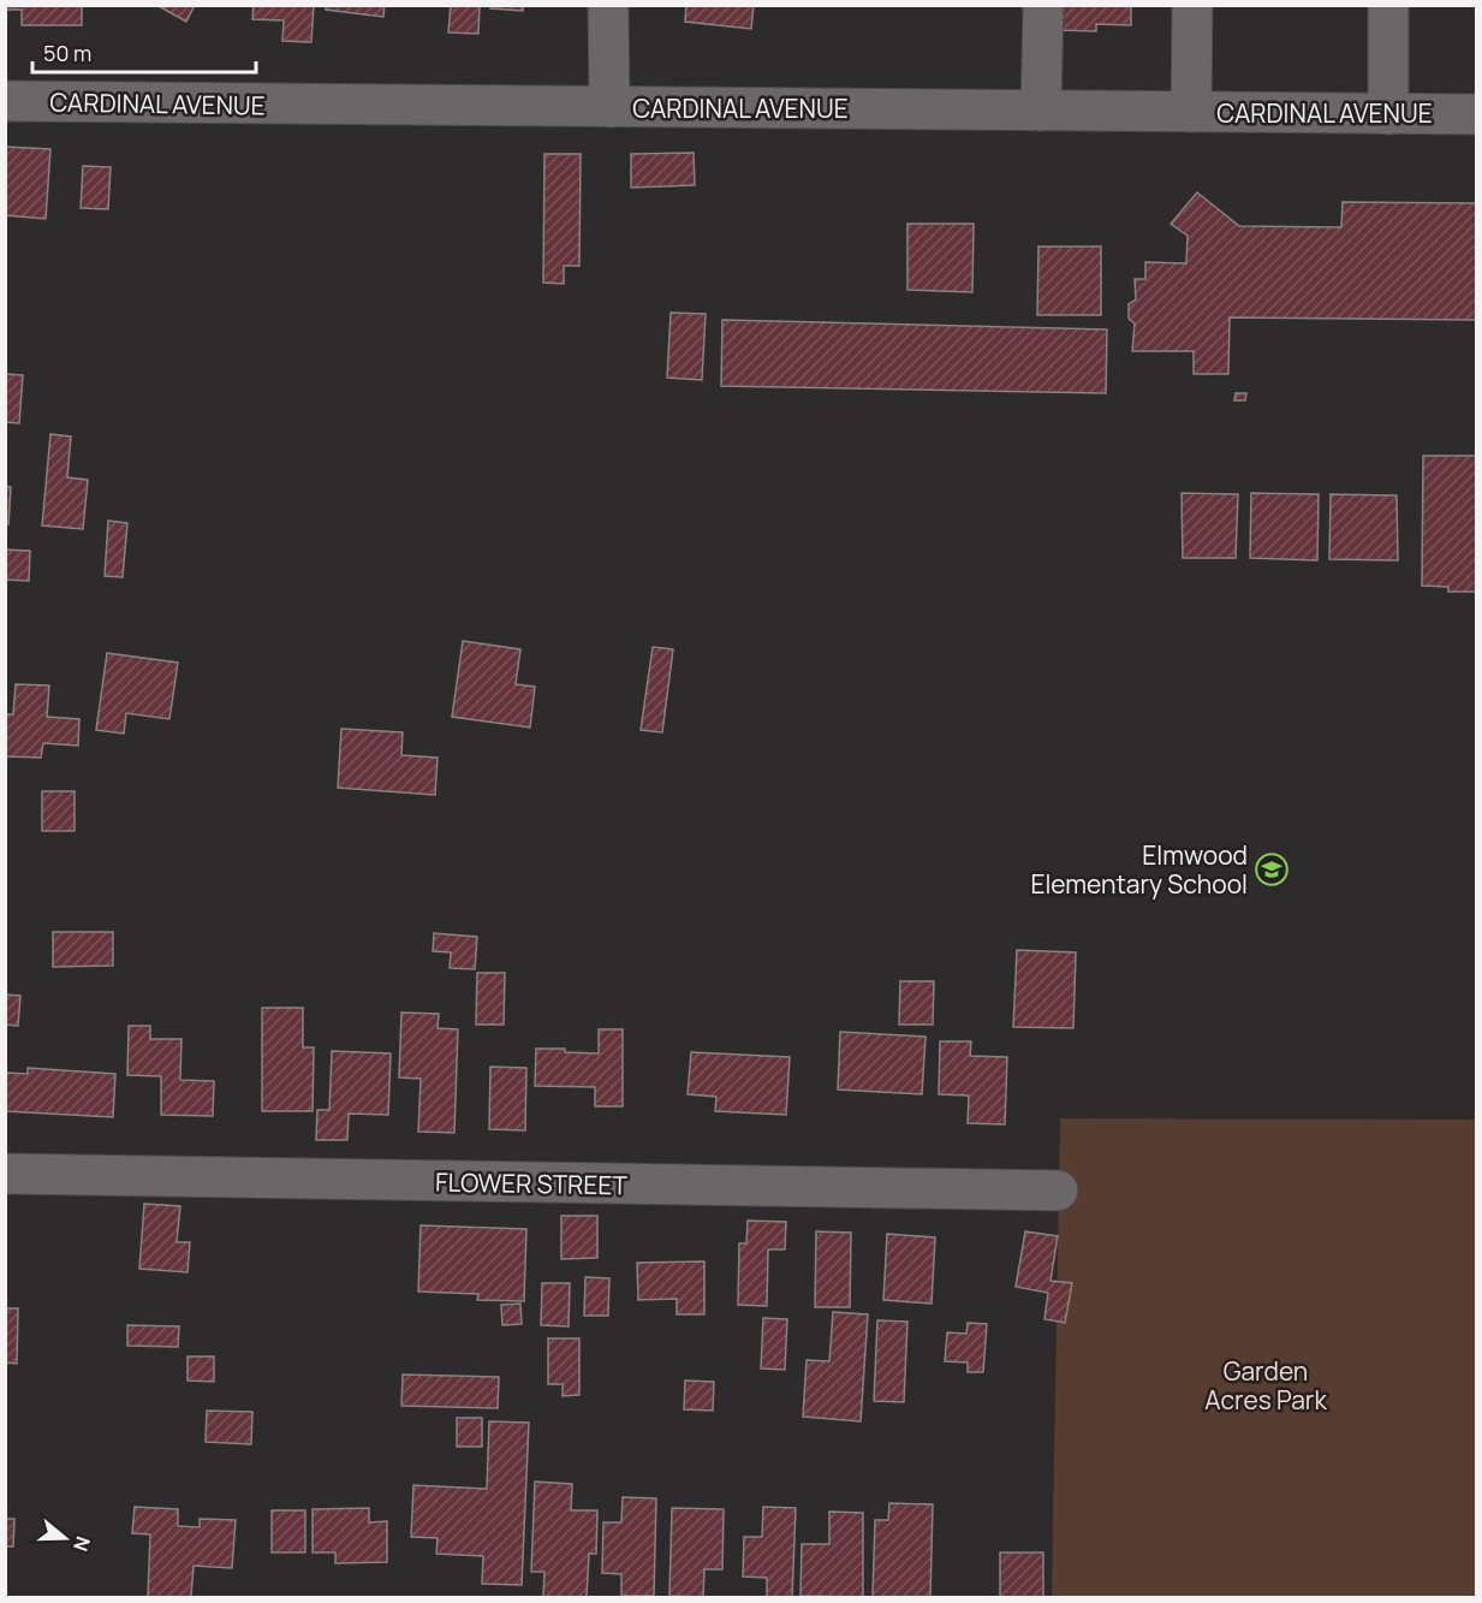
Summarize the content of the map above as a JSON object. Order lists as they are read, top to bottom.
{
  "streets": {
    "street": ["CARDINAL AVENUE", "FLOWER STREET"]
  },
  "parks": ["Garden Acres Park"],
  "places": {
    "school or university": ["Elmwood Elementary School"]
  },
  "scale_bar": "50 m",
  "north": "right"
}
